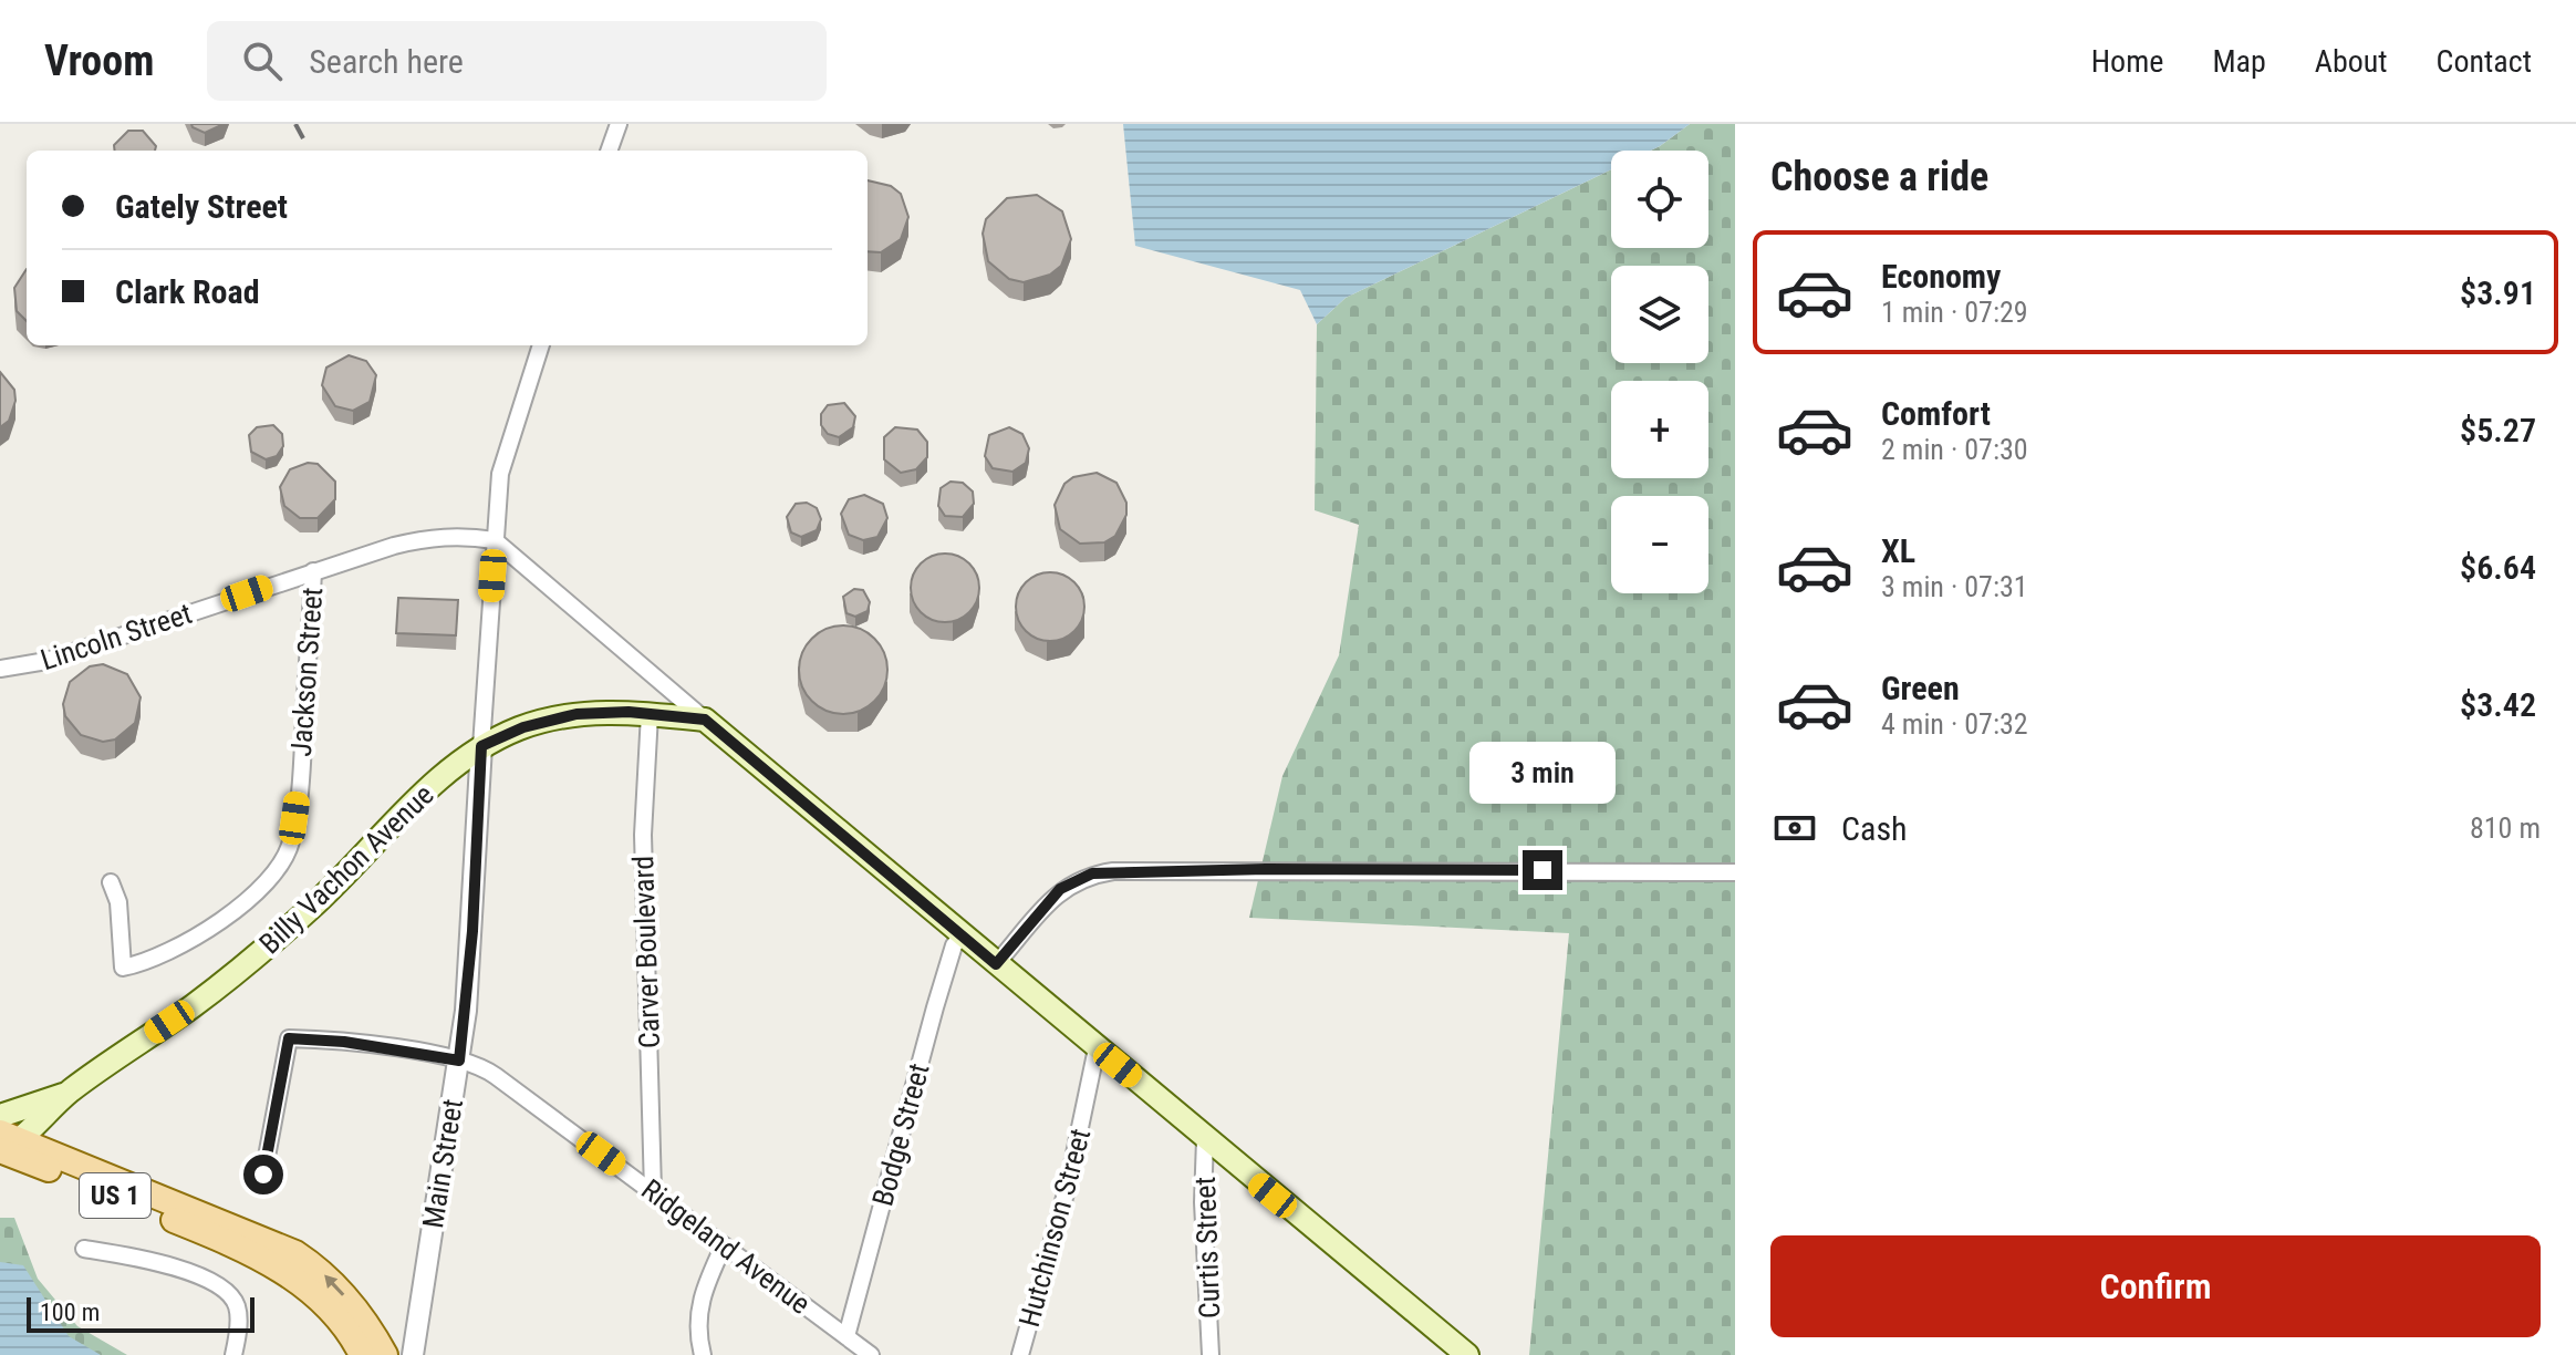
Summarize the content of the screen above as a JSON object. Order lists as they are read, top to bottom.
{
  "streets": {
    "main road": ["Billy Vachon Avenue", "US 1"],
    "street": [
      "Lincoln Street",
      "Jackson Street",
      "Carver Boulevard",
      "Bodge Street",
      "Main Street",
      "Hutchinson Street",
      "Ridgeland Avenue",
      "Curtis Street"
    ]
  },
  "crossings": [
    ["Lincoln Street", "Jackson Street"],
    ["Lincoln Street", "Main Street"],
    ["Billy Vachon Avenue", "Carver Boulevard"],
    ["Billy Vachon Avenue", "Main Street"],
    ["Billy Vachon Avenue", "US 1"],
    ["Carver Boulevard", "Ridgeland Avenue"],
    ["Bodge Street", "Ridgeland Avenue"],
    ["Main Street", "Ridgeland Avenue"]
  ],
  "scale_bar": "100 m",
  "page": {
    "header": "Vroom",
    "search": "Search here",
    "nav": [
      "Home",
      "Map",
      "About",
      "Contact"
    ],
    "heading": "Choose a ride",
    "map_buttons": ["+", "−"],
    "banner": ["Gately Street", "Clark Road"],
    "list": [
      {
        "name": "Economy",
        "note": "1 min · 07:29",
        "value": "$3.91"
      },
      {
        "name": "Comfort",
        "note": "2 min · 07:30",
        "value": "$5.27"
      },
      {
        "name": "XL",
        "note": "3 min · 07:31",
        "value": "$6.64"
      },
      {
        "name": "Green",
        "note": "4 min · 07:32",
        "value": "$3.42"
      }
    ],
    "bubble": "3 min",
    "pay": ["Cash", "810 m"],
    "buttons": "Confirm",
    "scale": "100 m"
  }
}
